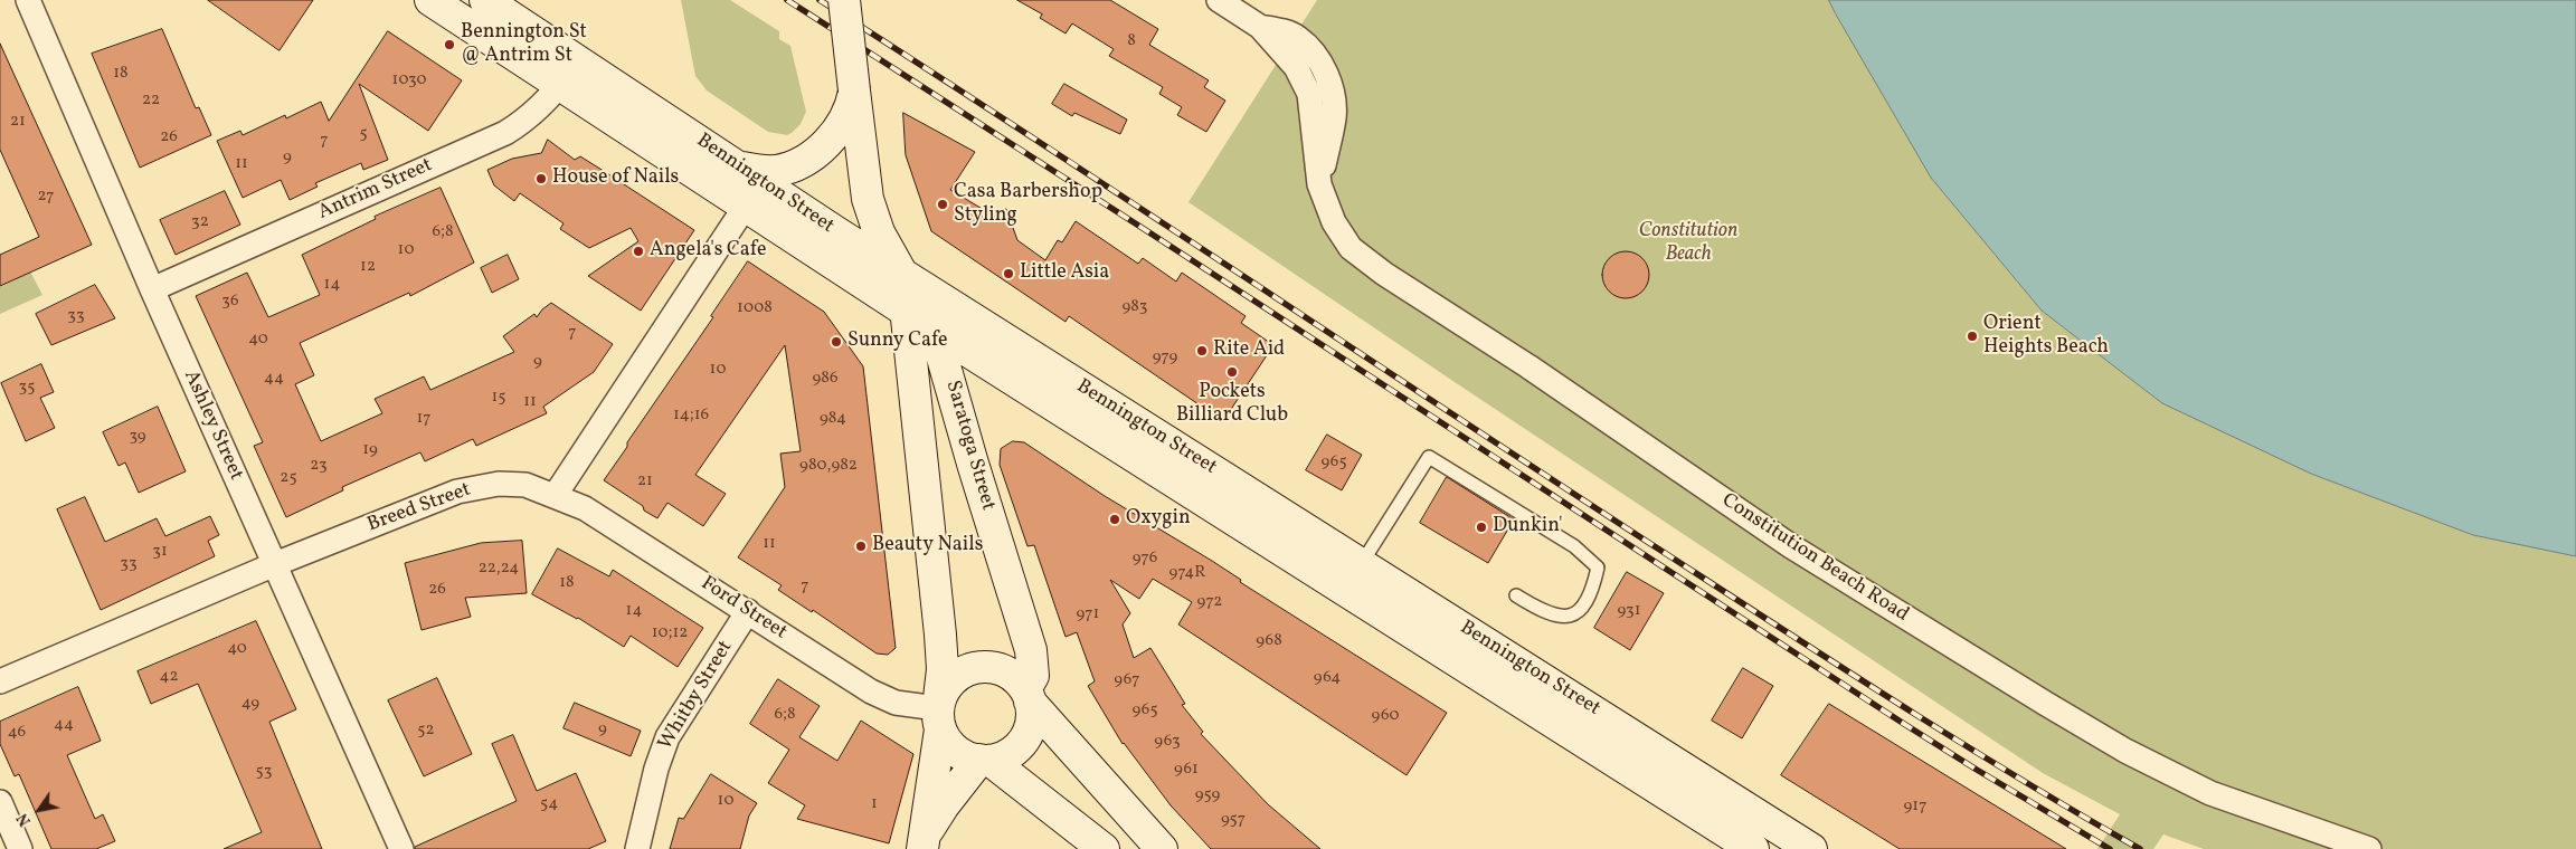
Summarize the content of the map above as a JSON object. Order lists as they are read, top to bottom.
{
  "streets": {
    "main road": ["Bennington Street", "Saratoga Street"],
    "street": [
      "Antrim Street",
      "Ashley Street",
      "Breed Street",
      "Constitution Beach Road",
      "Ford Street",
      "Whitby Street"
    ]
  },
  "crossings": [
    ["Bennington Street", "Antrim Street"],
    ["Bennington Street", "Saratoga Street"],
    ["Antrim Street", "Ashley Street"],
    ["Ashley Street", "Breed Street"],
    ["Saratoga Street", "Ford Street"],
    ["Breed Street", "Ford Street"],
    ["Ford Street", "Whitby Street"]
  ],
  "parks": ["Constitution Beach"],
  "places": [
    "Bennington St @ Antrim St",
    "House of Nails",
    "Casa Barbershop Styling",
    "Angela's Cafe",
    "Little Asia",
    "Orient Heights Beach",
    "Sunny Cafe",
    "Rite Aid",
    "Pockets Billiard Club",
    "Oxygin",
    "Dunkin'",
    "Beauty Nails"
  ],
  "house_numbers": [
    "8",
    "18",
    "1030",
    "22",
    "21",
    "5",
    "26",
    "7",
    "9",
    "11",
    "27",
    "32",
    "6;8",
    "10",
    "12",
    "14",
    "36",
    "983",
    "1008",
    "33",
    "7",
    "40",
    "979",
    "9",
    "10",
    "44",
    "986",
    "35",
    "15",
    "11",
    "14;16",
    "17",
    "984",
    "39",
    "19",
    "965",
    "23",
    "980,982",
    "25",
    "21",
    "11",
    "31",
    "976",
    "33",
    "22,24",
    "974R",
    "18",
    "7",
    "26",
    "972",
    "14",
    "931",
    "971",
    "10;12",
    "968",
    "40",
    "42",
    "964",
    "967",
    "49",
    "965",
    "6;8",
    "960",
    "44",
    "9",
    "52",
    "46",
    "963",
    "961",
    "53",
    "959",
    "10",
    "54",
    "1",
    "917",
    "957"
  ],
  "north": "bottom left"
}
